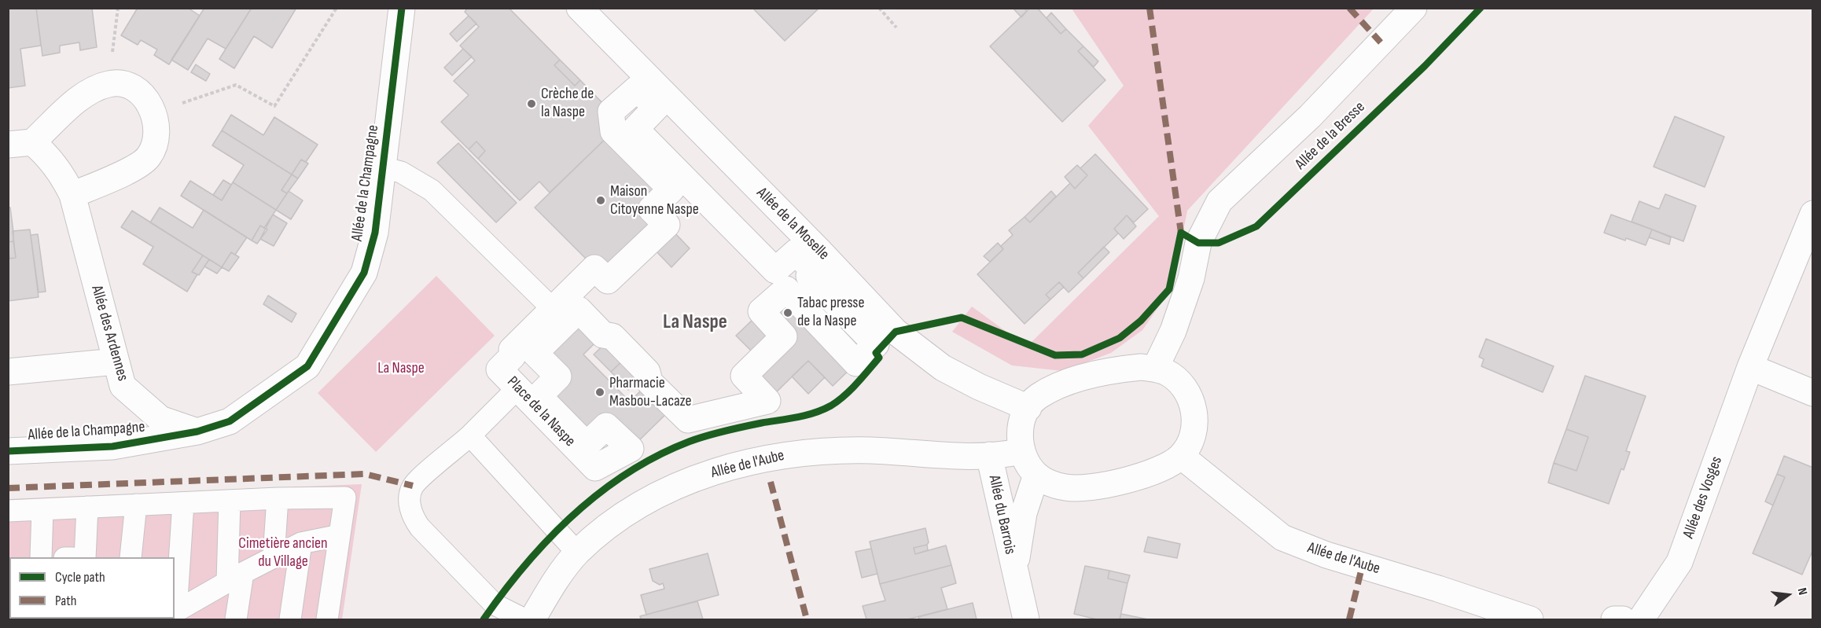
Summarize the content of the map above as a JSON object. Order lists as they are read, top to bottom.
{
  "streets": {
    "street": [
      "Allée de la Bresse",
      "Allée de la Champagne",
      "Allée de la Moselle",
      "Allée des Ardennes",
      "Place de la Naspe",
      "Allée de l'Aube",
      "Allée des Vosges",
      "Allée du Barrois"
    ]
  },
  "crossings": [
    ["Allée de la Bresse", "Allée de la Moselle"],
    ["Allée de la Bresse", "Allée de l'Aube"],
    ["Allée de la Bresse", "Allée du Barrois"],
    ["Allée de la Champagne", "Allée des Ardennes"],
    ["Allée de la Moselle", "Allée de l'Aube"],
    ["Allée de la Moselle", "Allée du Barrois"],
    ["Allée de l'Aube", "Allée du Barrois"]
  ],
  "districts": ["La Naspe"],
  "parks": ["La Naspe", "Cimetière ancien du Village"],
  "places": [
    "Crèche de la Naspe",
    "Maison Citoyenne Naspe",
    "Tabac presse de la Naspe",
    "Pharmacie Masbou-Lacaze"
  ],
  "legend": ["Cycle path", "Path"],
  "north": "right"
}
